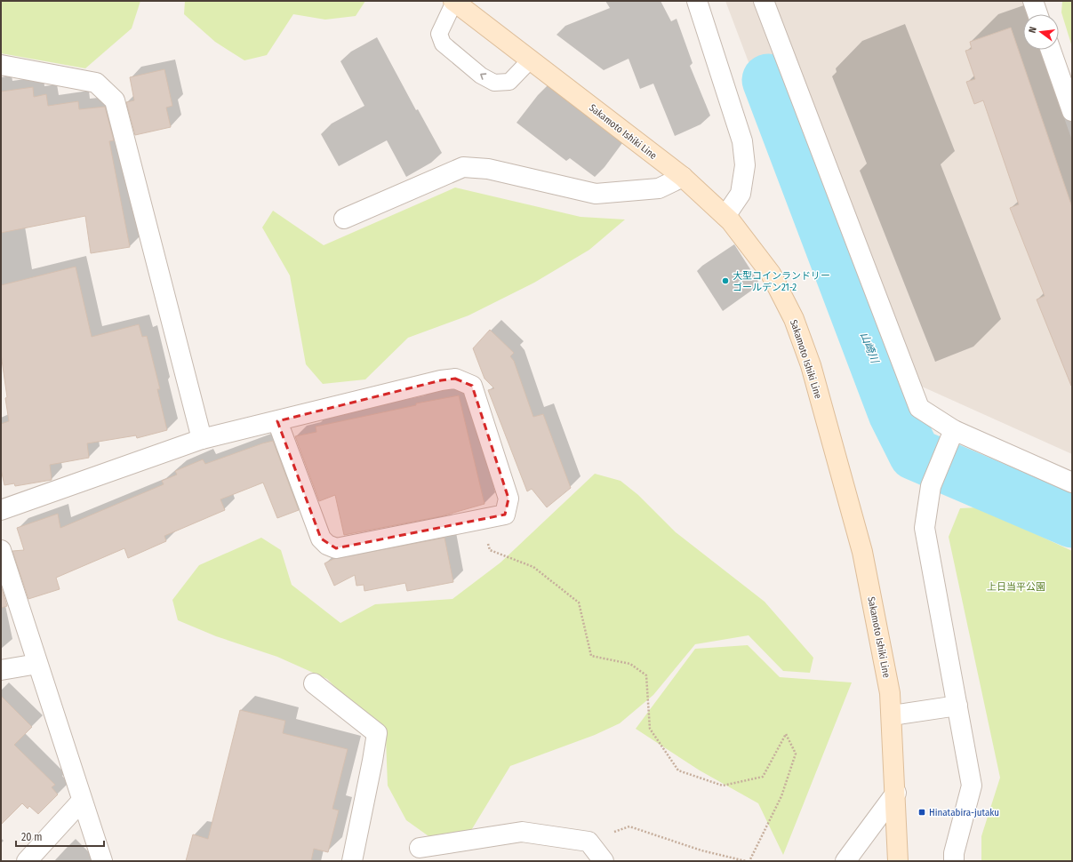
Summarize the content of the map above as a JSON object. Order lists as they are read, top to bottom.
{
  "streets": {
    "main road": ["Sakamoto Ishiki Line"]
  },
  "water": ["山崎川"],
  "parks": ["上日当平公園"],
  "places": {
    "other": ["大型コインランドリー ゴールデン21-2"],
    "transit": ["Hinatabira-jutaku"]
  },
  "scale_bar": "20 m",
  "north": "left"
}
